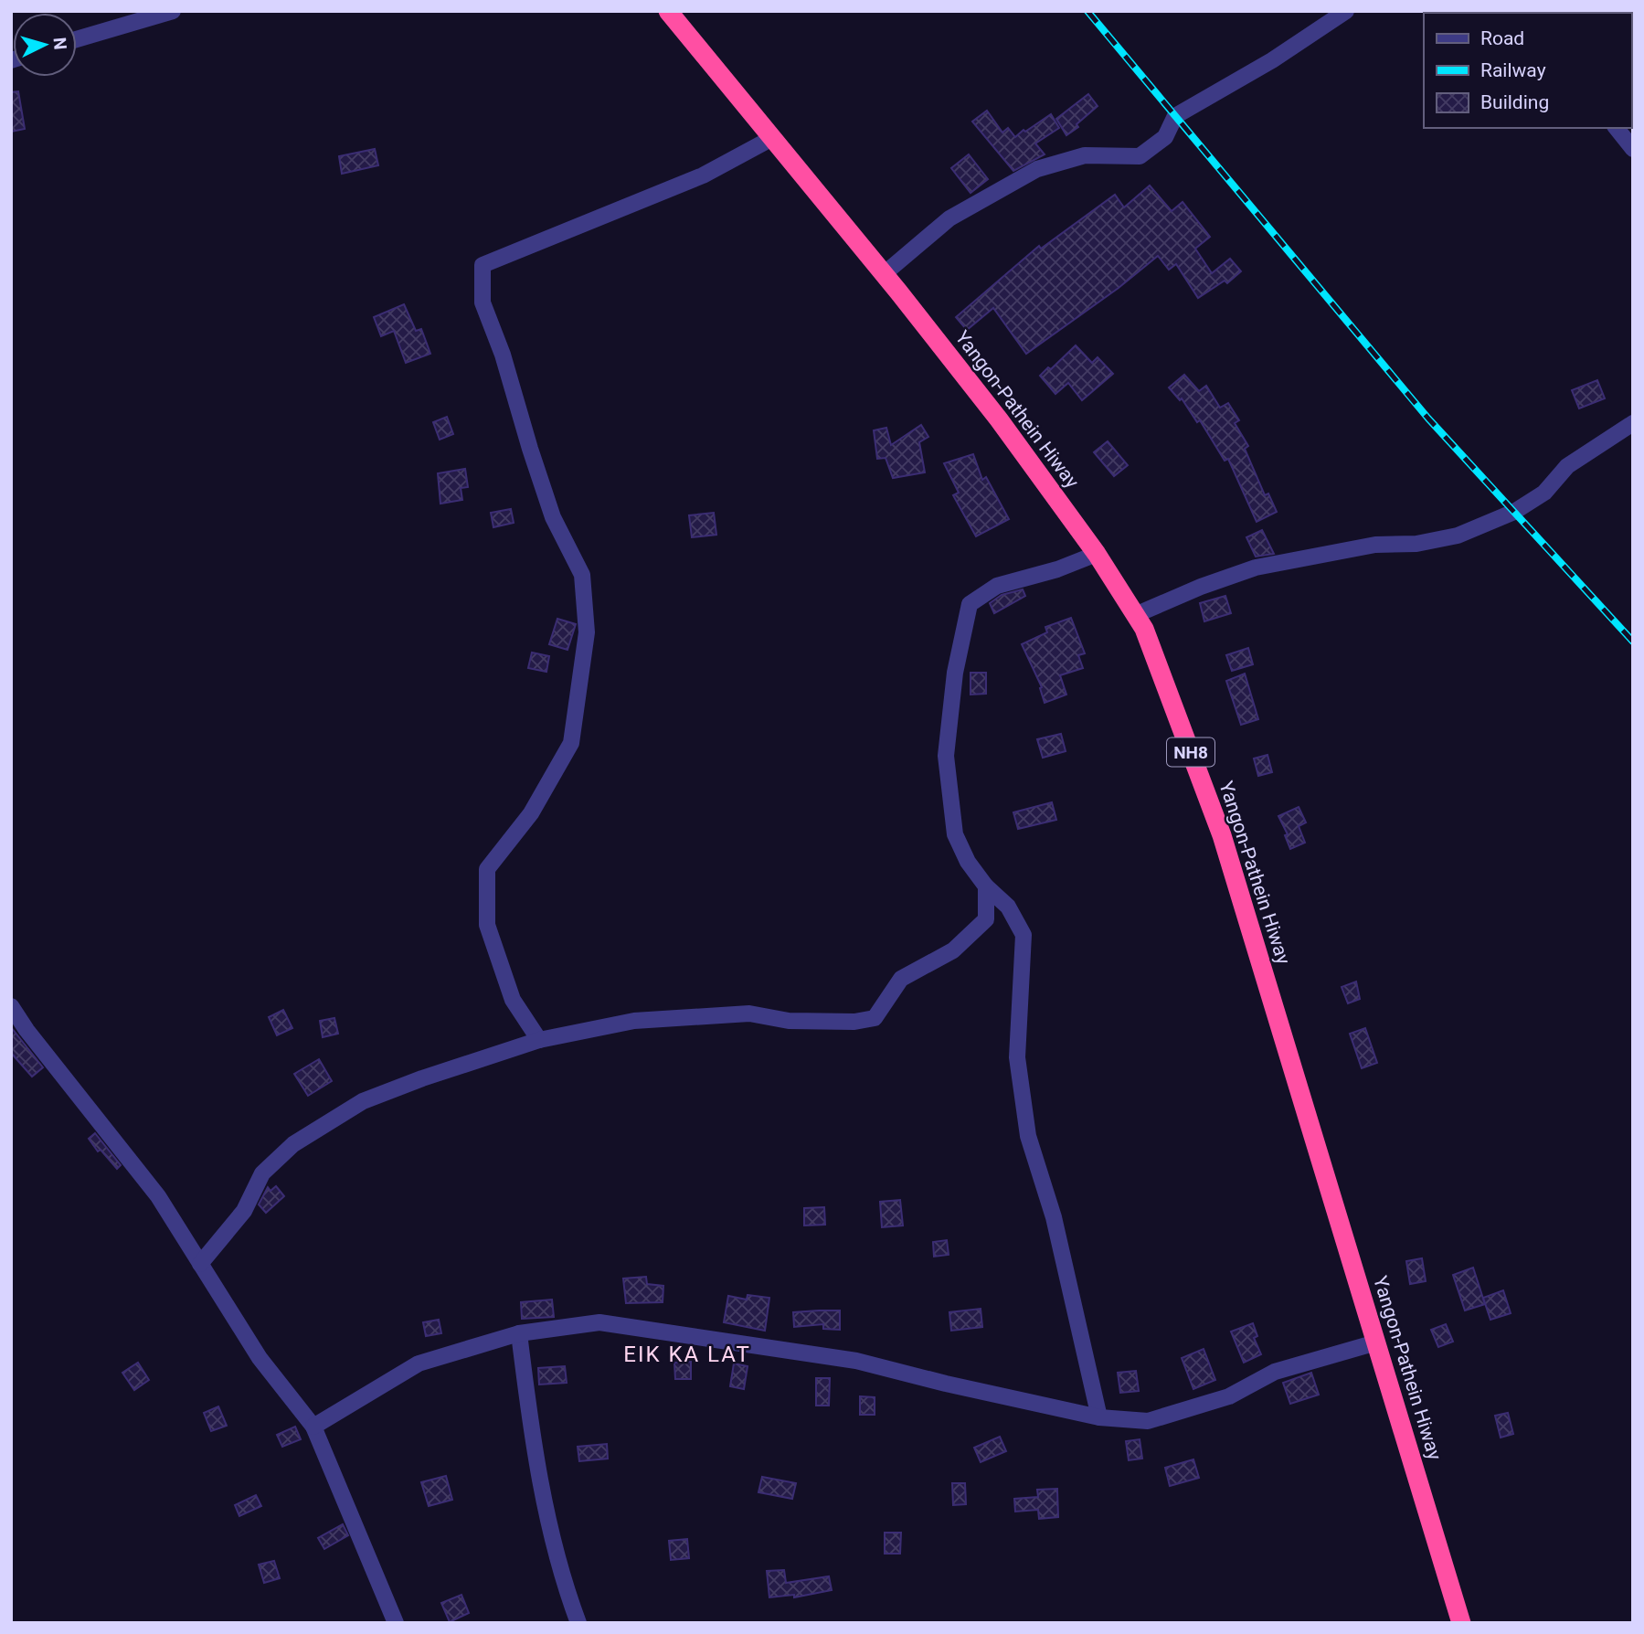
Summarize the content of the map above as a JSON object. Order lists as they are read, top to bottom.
{
  "streets": {
    "highway": ["Yangon-Pathein Hiway", "NH8"]
  },
  "districts": ["EIK KA LAT"],
  "legend": ["Road", "Railway", "Building"],
  "north": "right"
}
